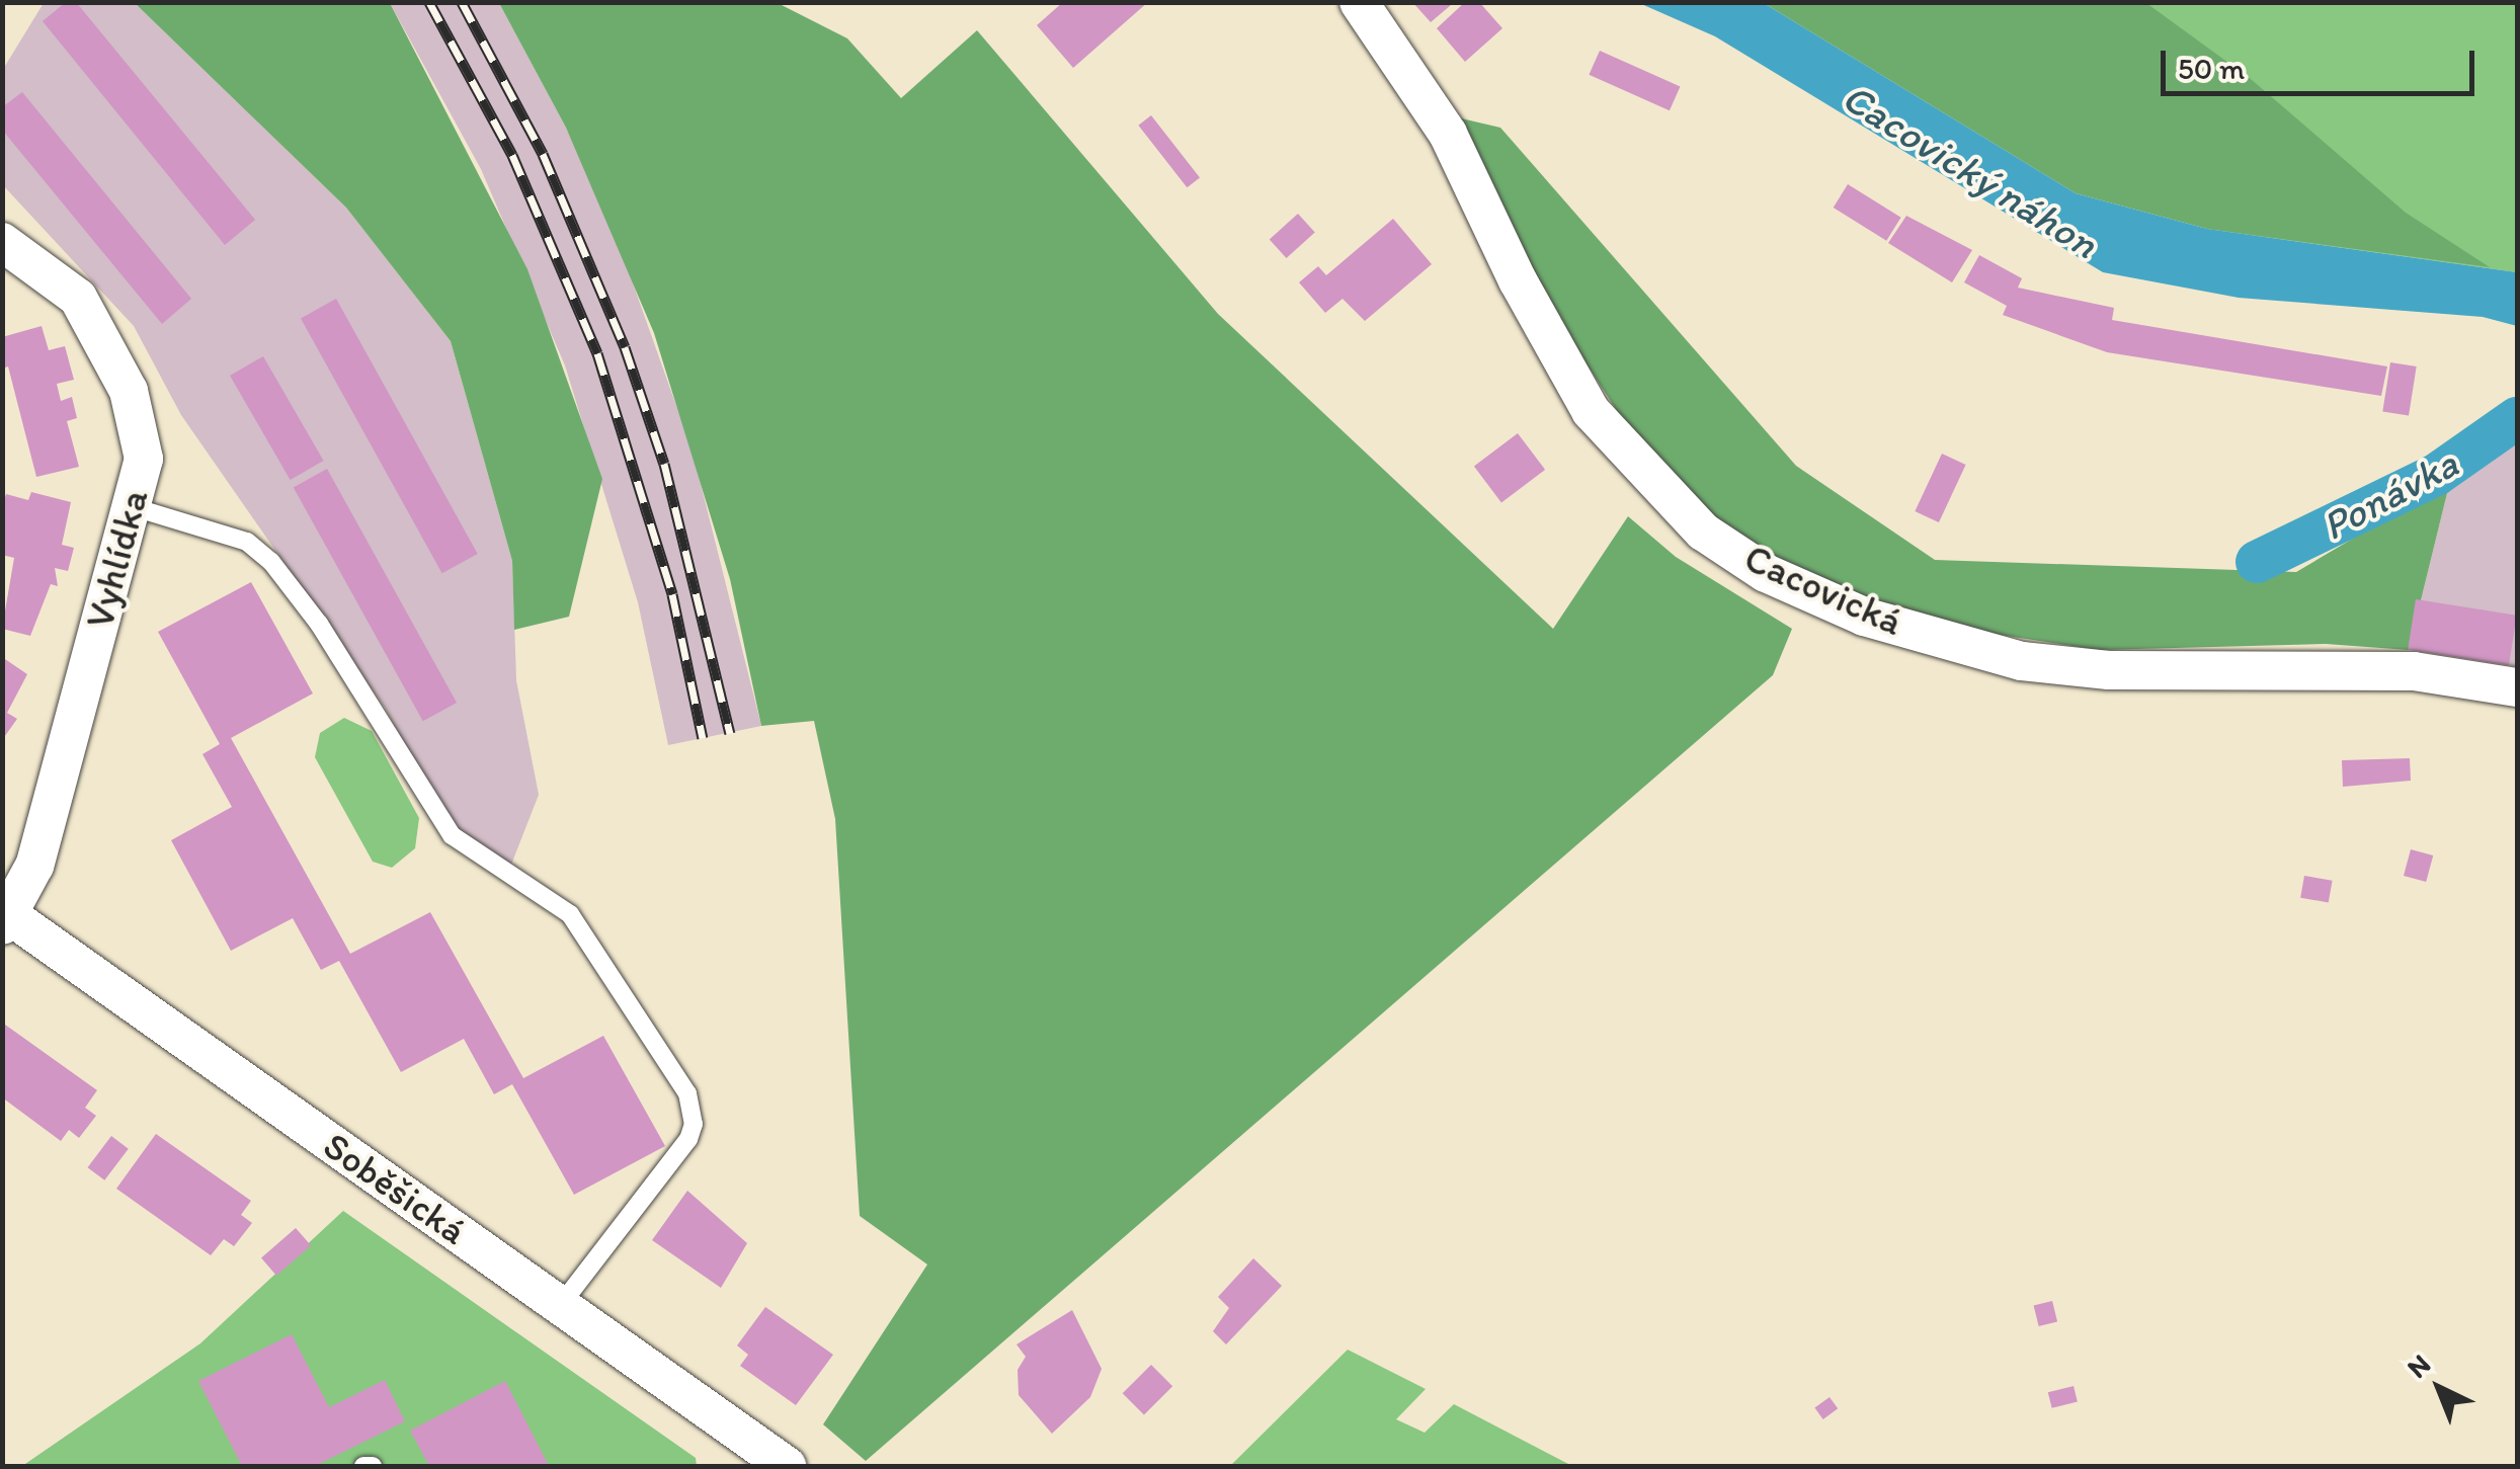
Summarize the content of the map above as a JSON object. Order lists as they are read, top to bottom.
{
  "streets": {
    "street": ["Vyhlídka", "Cacovická", "Soběšická"]
  },
  "crossings": [
    ["Vyhlídka", "Soběšická"]
  ],
  "water": ["Cacovický náhon", "Ponávka"],
  "scale_bar": "50 m",
  "north": "top left"
}
